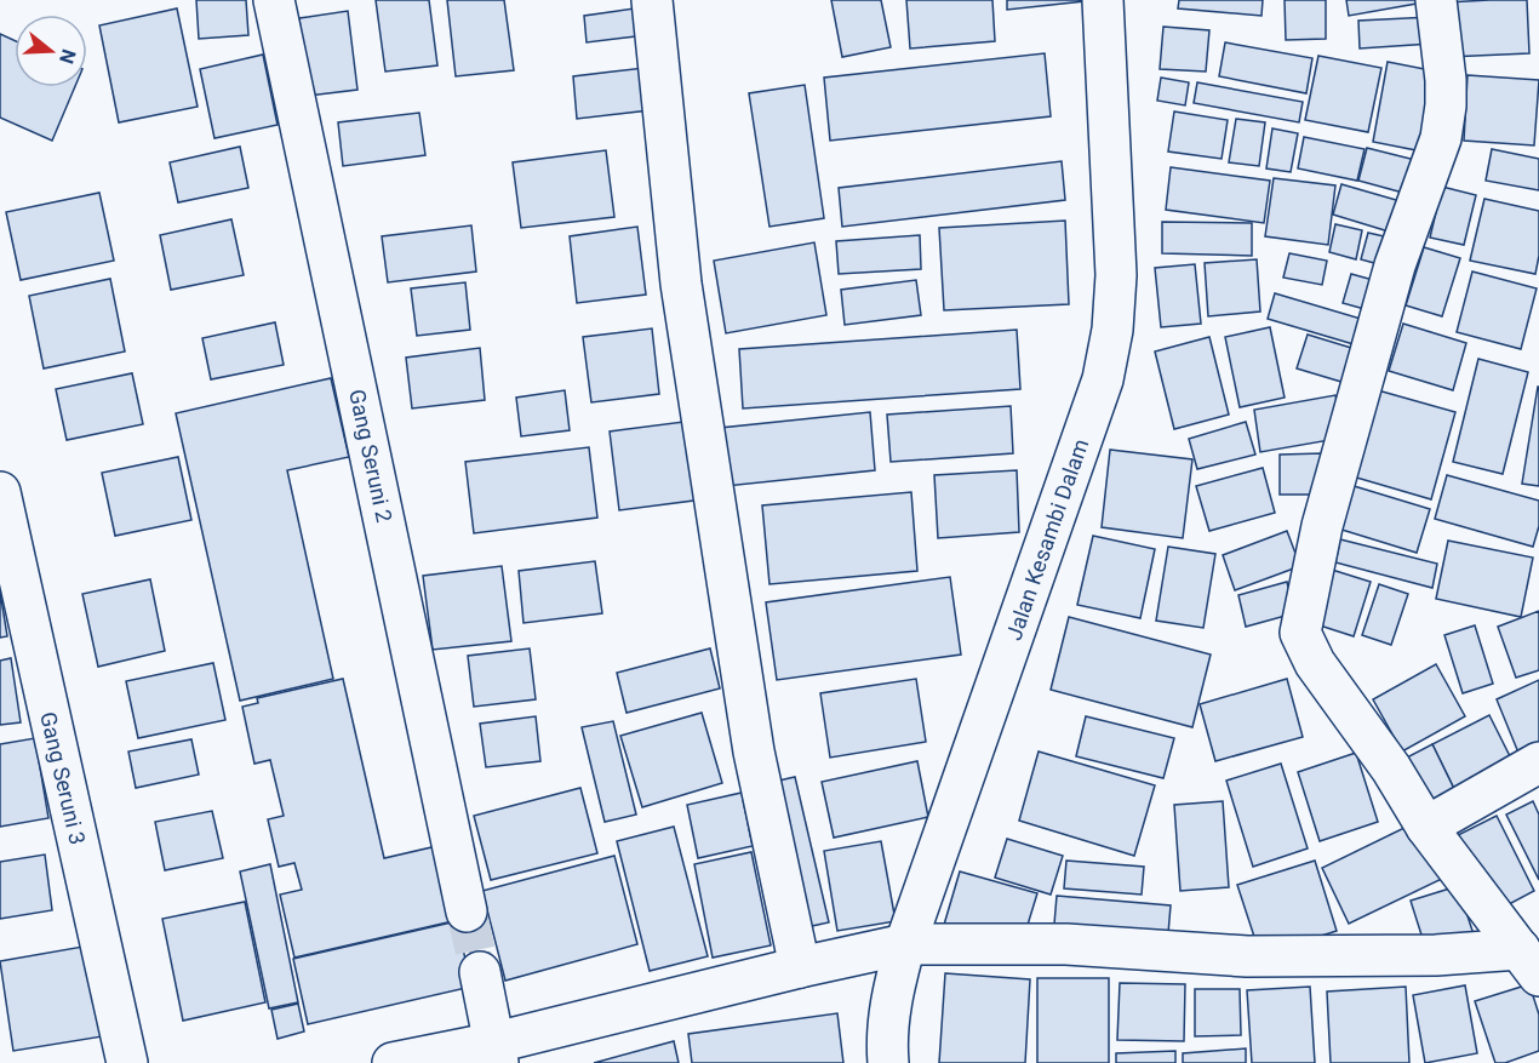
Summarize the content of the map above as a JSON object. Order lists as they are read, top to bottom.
{
  "streets": {
    "street": ["Gang Seruni 2", "Jalan Kesambi Dalam", "Gang Seruni 3"]
  },
  "north": "right"
}
